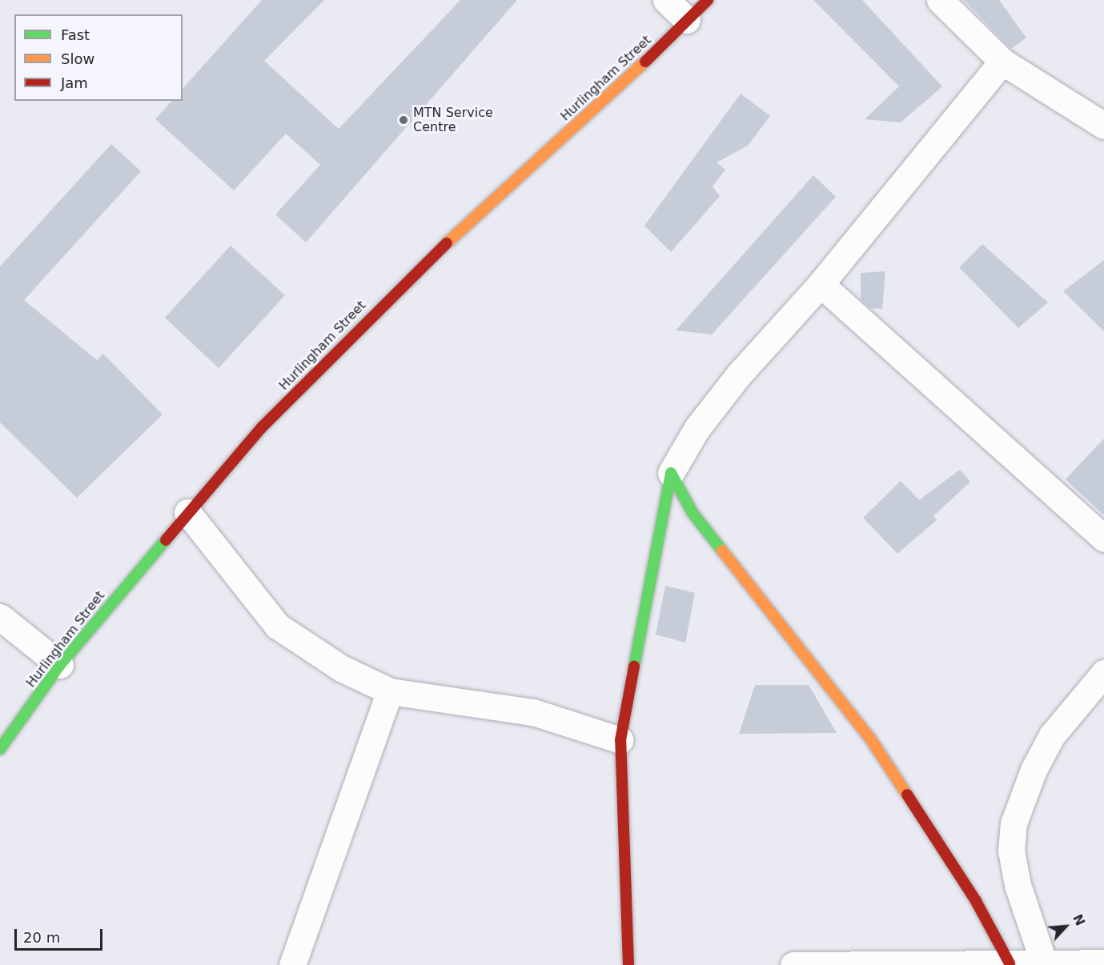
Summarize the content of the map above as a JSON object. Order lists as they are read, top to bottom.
{
  "streets": {
    "street": ["Hurlingham Street"]
  },
  "places": ["MTN Service Centre"],
  "legend": ["Fast", "Slow", "Jam"],
  "scale_bar": "20 m",
  "north": "top right"
}
